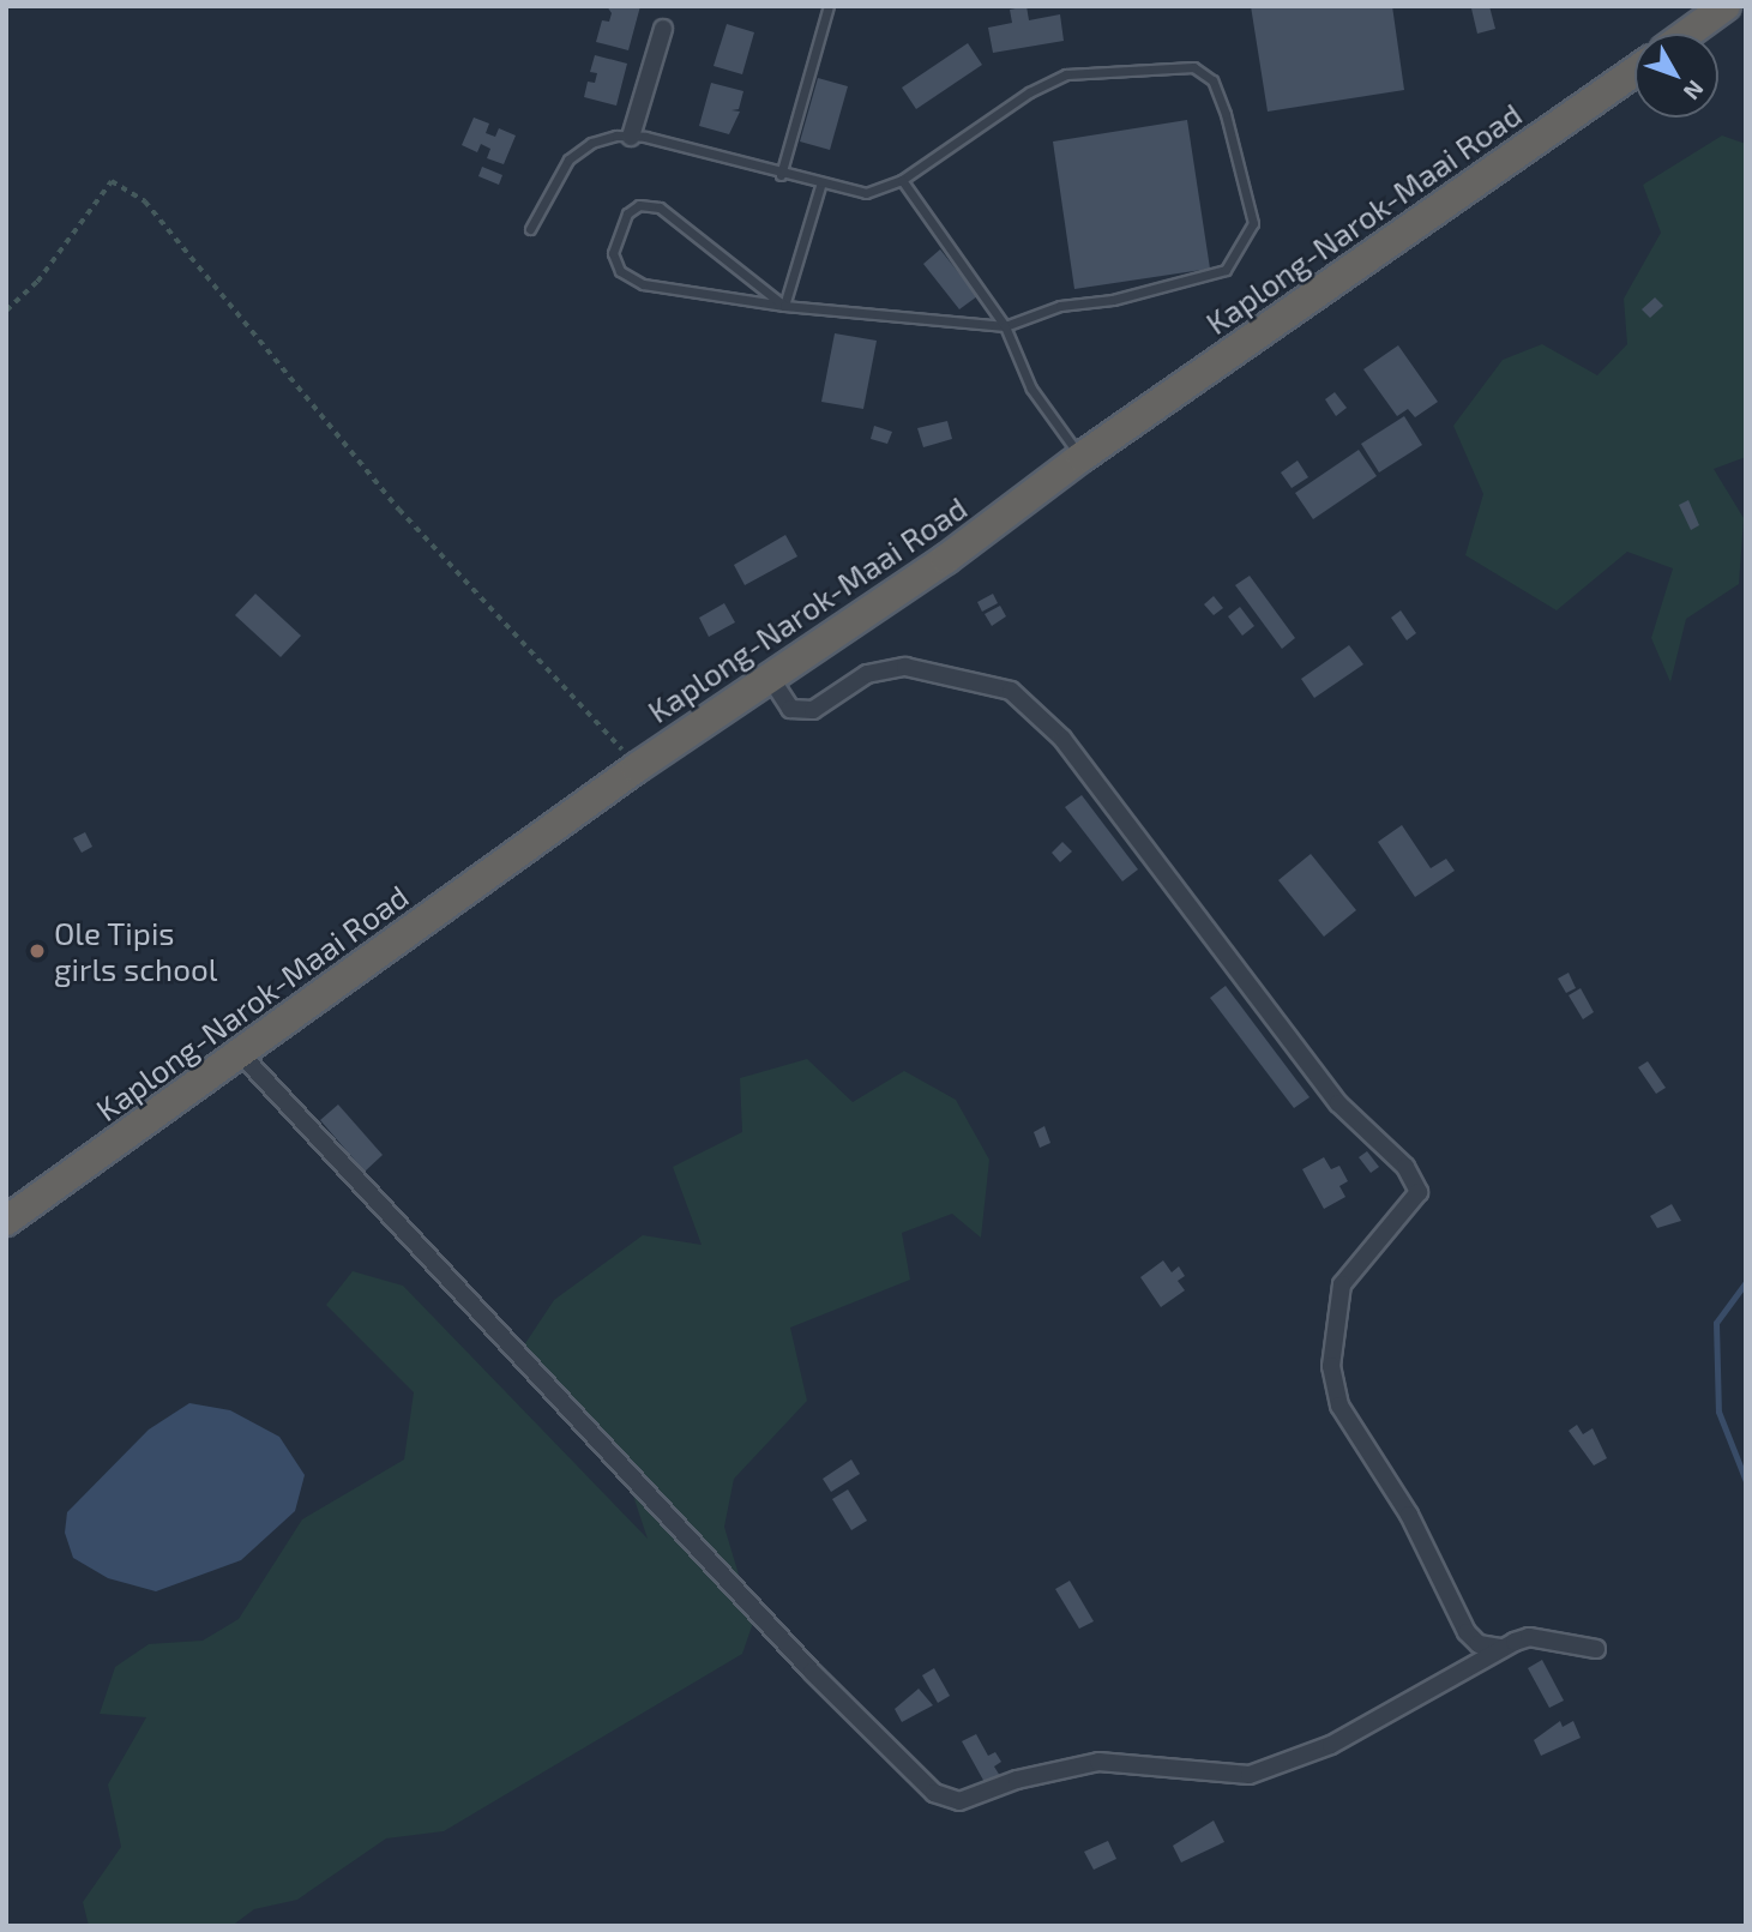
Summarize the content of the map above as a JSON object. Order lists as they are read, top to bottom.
{
  "streets": {
    "highway": ["Kaplong-Narok-Maai Road"]
  },
  "places": ["Ole Tipis girls school"],
  "north": "bottom right"
}
